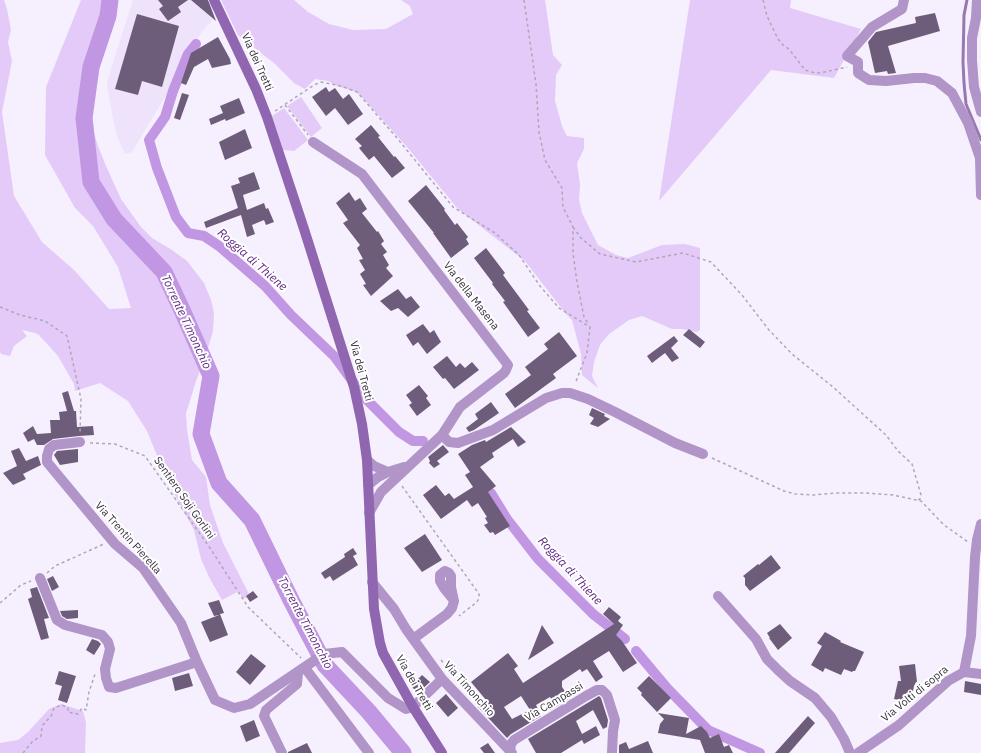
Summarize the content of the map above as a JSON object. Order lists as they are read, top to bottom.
{
  "streets": {
    "street": [
      "Via dei Tretti",
      "Via della Masena",
      "Via Trentin Pierella",
      "Via Timonchio",
      "Via Volti di sopra",
      "Via Campassi"
    ],
    "path": ["Sentiero Soji Gorlini"]
  },
  "crossings": [
    ["Via dei Tretti", "Via della Masena"],
    ["Via dei Tretti", "Via Trentin Pierella"],
    ["Via dei Tretti", "Via Timonchio"],
    ["Sentiero Soji Gorlini", "Via Trentin Pierella"],
    ["Via Timonchio", "Via Campassi"]
  ],
  "water": ["Roggia di Thiene", "Torrente Timonchio"]
}
